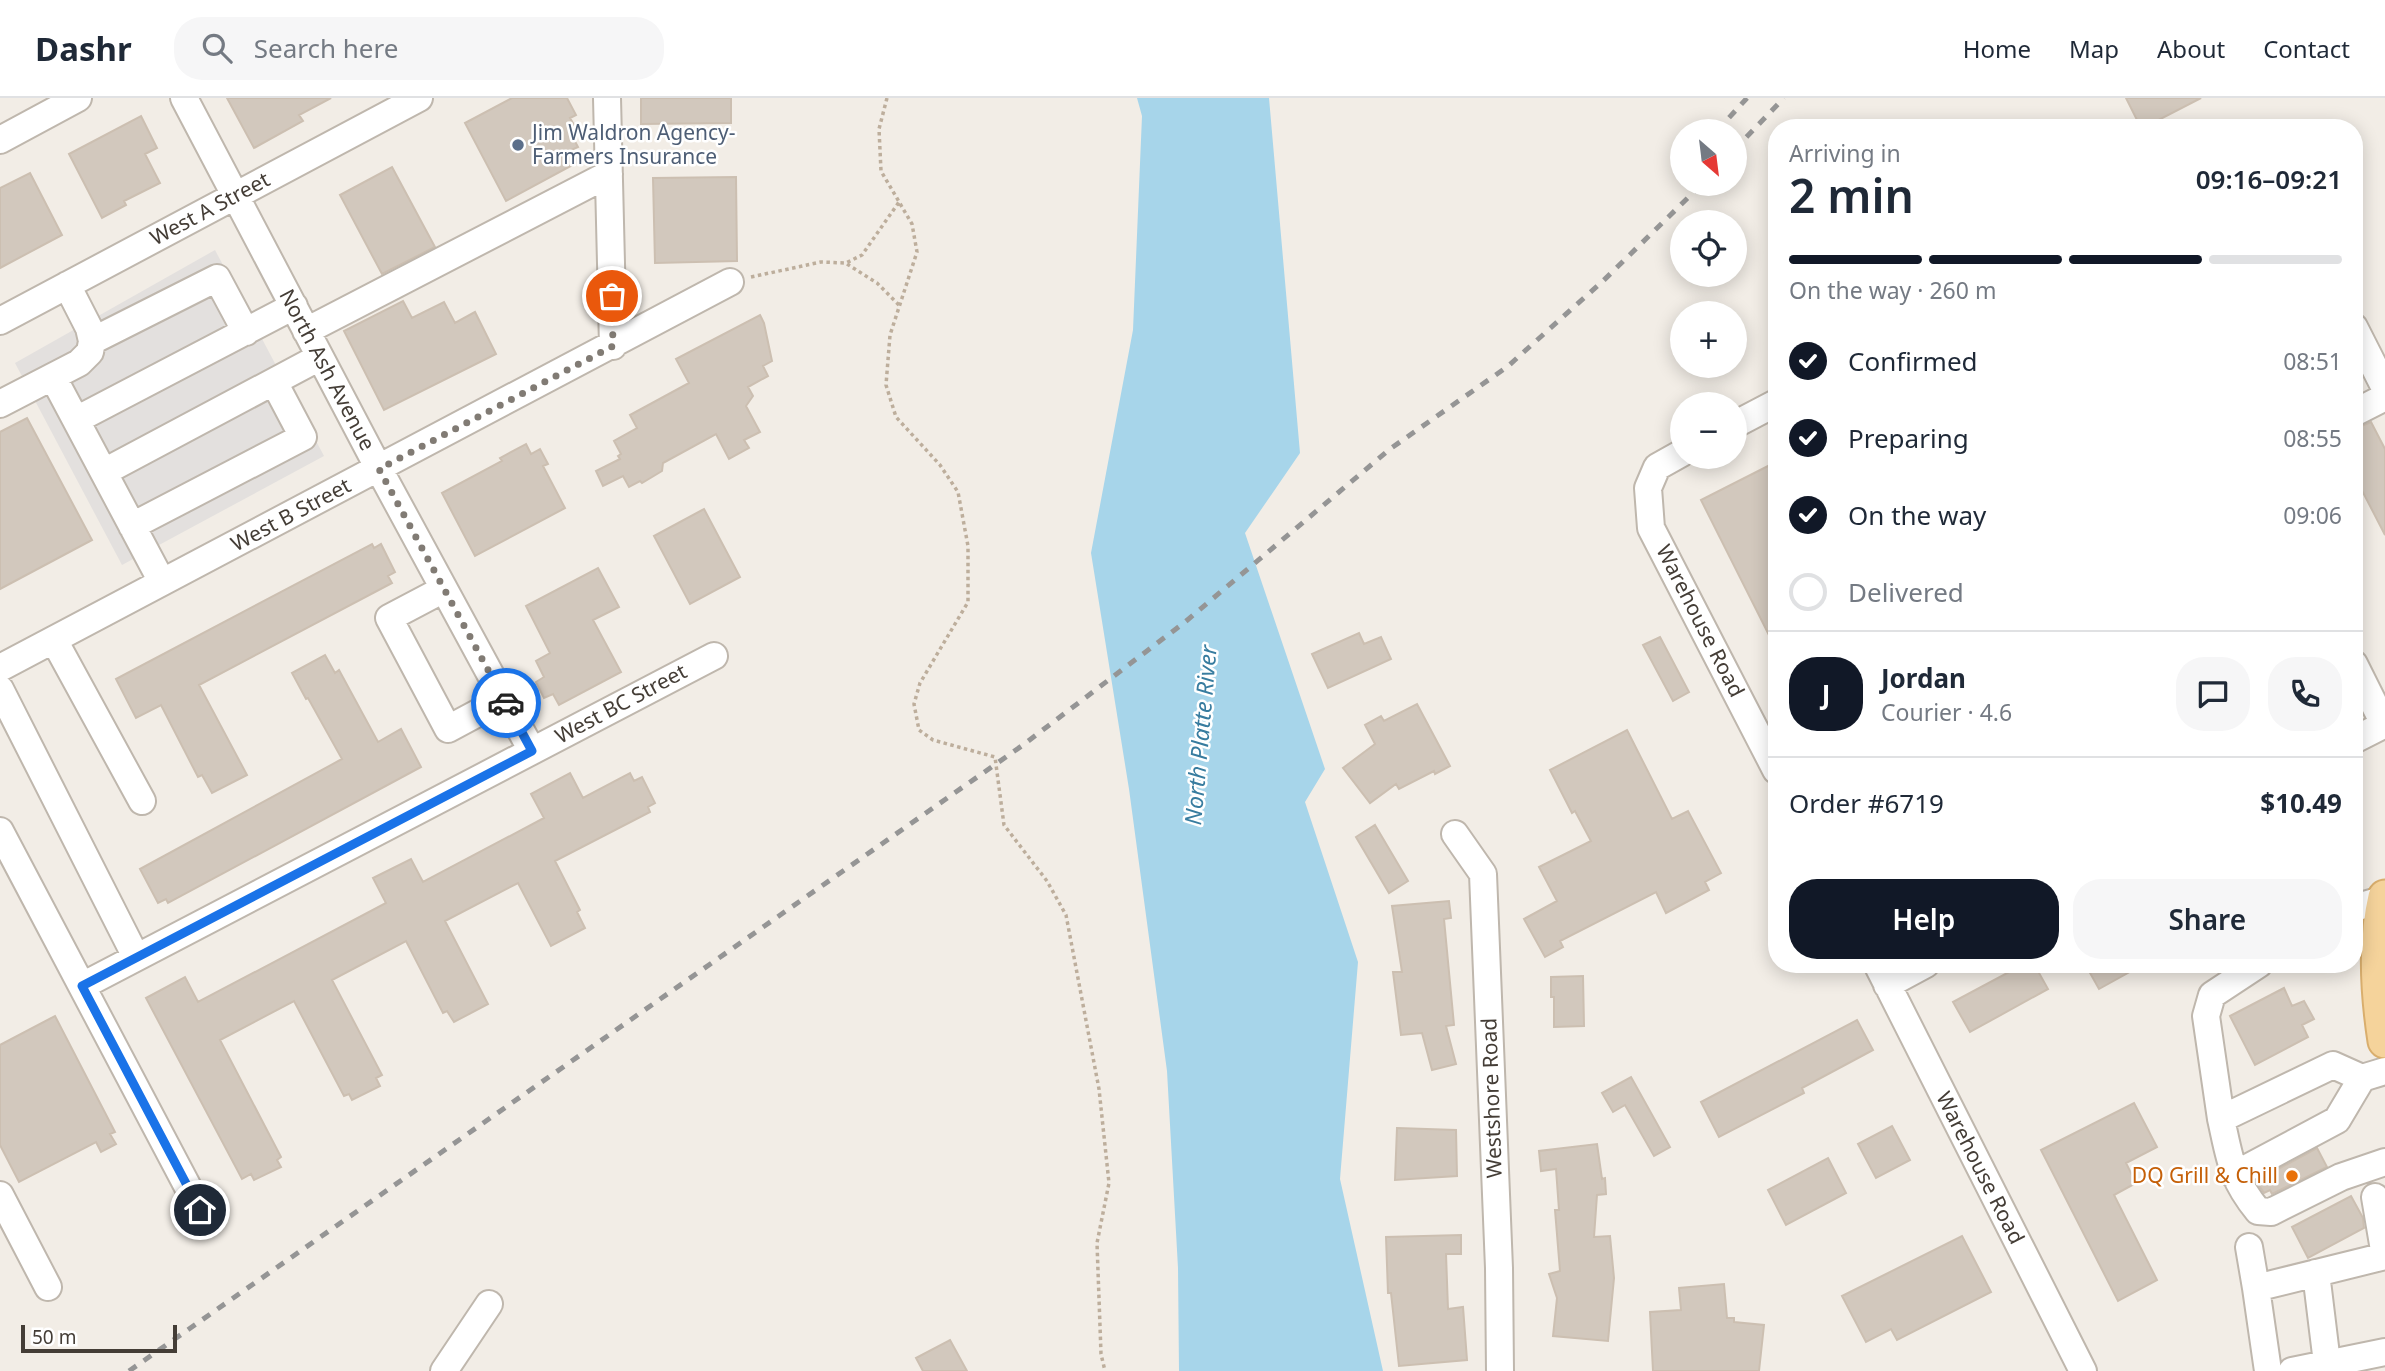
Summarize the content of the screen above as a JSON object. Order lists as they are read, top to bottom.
{
  "streets": {
    "street": [
      "West A Street",
      "North Ash Avenue",
      "West B Street",
      "Warehouse Road",
      "West BC Street",
      "Westshore Road"
    ]
  },
  "crossings": [
    ["West A Street", "North Ash Avenue"],
    ["North Ash Avenue", "West B Street"],
    ["North Ash Avenue", "West BC Street"]
  ],
  "water": ["North Platte River"],
  "places": ["Jim Waldron Agency- Farmers Insurance", "DQ Grill & Chill"],
  "scale_bar": "50 m",
  "north": "bottom right",
  "page": {
    "header": "Dashr",
    "search": "Search here",
    "nav": [
      "Home",
      "Map",
      "About",
      "Contact"
    ],
    "map_buttons": ["+", "−"],
    "heading": ["2 min", "Arriving in", "09:16–09:21"],
    "panel": [
      "Jordan",
      "Courier · 4.6",
      "Order #6719",
      "$10.49"
    ],
    "bar": "On the way · 260 m",
    "list": [
      ["Confirmed", "08:51"],
      ["Preparing", "08:55"],
      ["On the way", "09:06"],
      "Delivered"
    ],
    "round": "J",
    "buttons": ["Help", "Share"],
    "scale": "50 m"
  }
}
